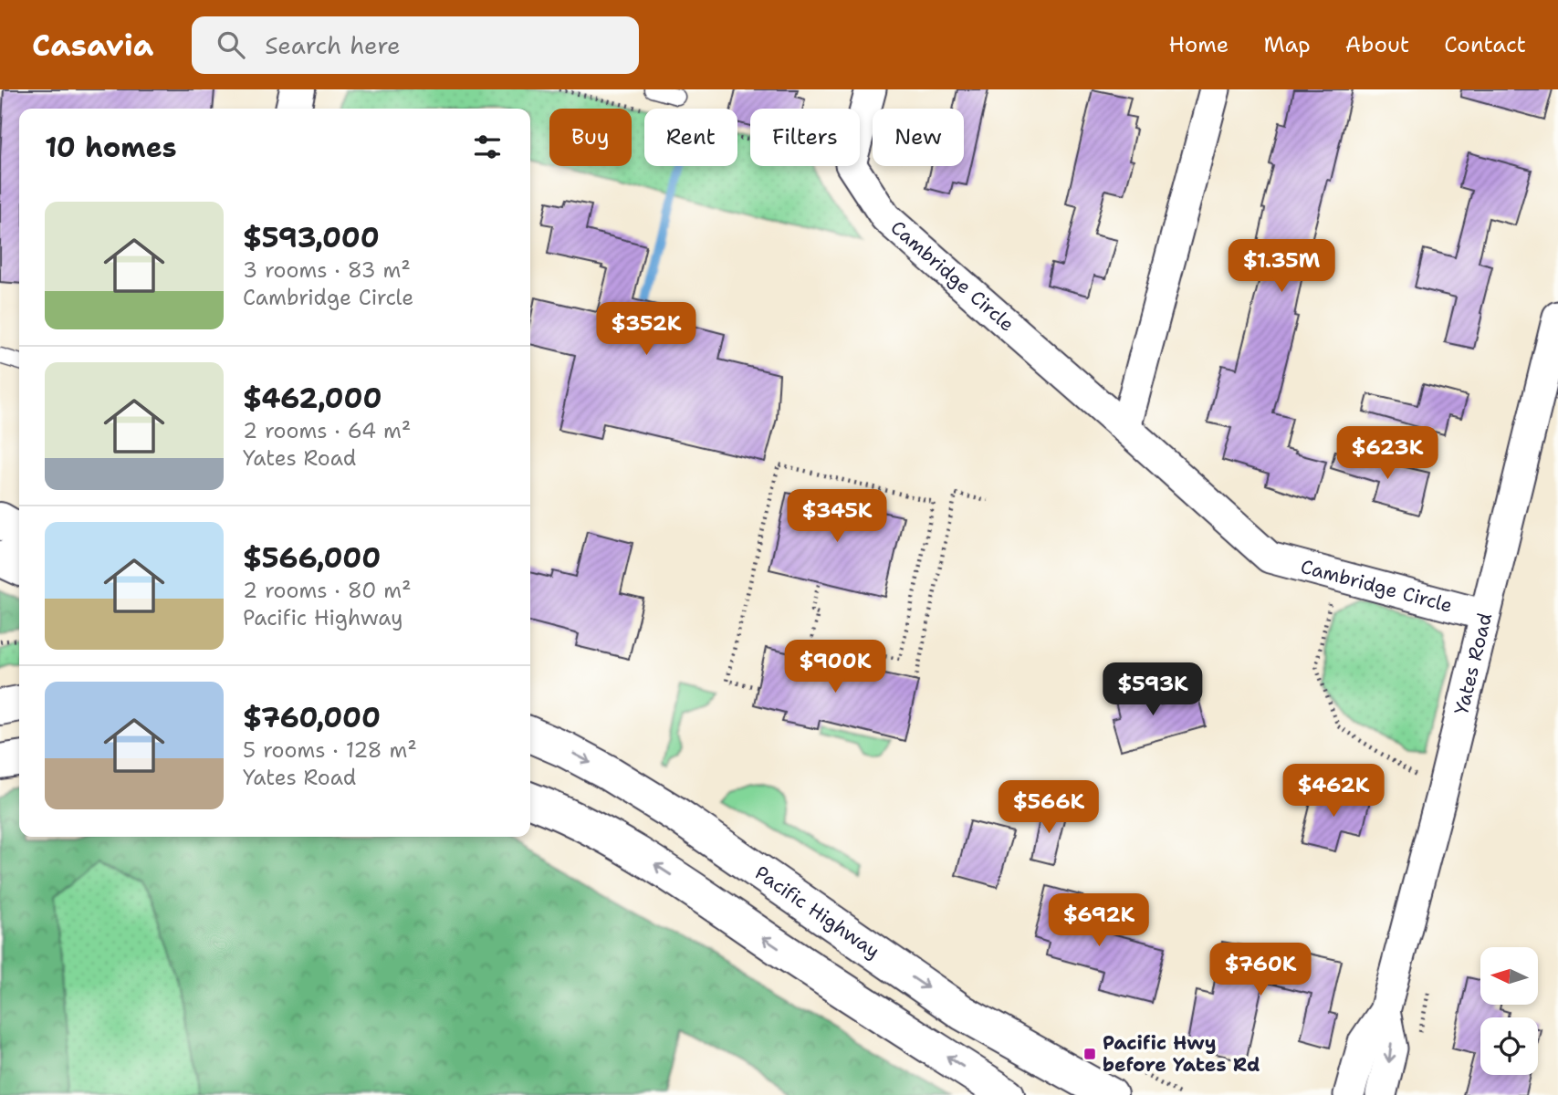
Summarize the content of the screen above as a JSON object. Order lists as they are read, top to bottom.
{
  "streets": {
    "main road": ["Pacific Highway"],
    "street": ["Cambridge Circle", "Yates Road"]
  },
  "crossings": [
    ["Cambridge Circle", "Yates Road"]
  ],
  "places": {
    "transit": ["Pacific Hwy before Yates Rd"]
  },
  "north": "left",
  "page": {
    "header": "Casavia",
    "search": "Search here",
    "nav": [
      "Home",
      "Map",
      "About",
      "Contact"
    ],
    "chip": [
      "Buy",
      "Rent",
      "Filters",
      "New"
    ],
    "heading": "10 homes",
    "list": [
      {
        "name": "$593,000",
        "note": "3 rooms · 83 m² · Cambridge Circle"
      },
      {
        "name": "$462,000",
        "note": "2 rooms · 64 m² · Yates Road"
      },
      {
        "name": "$566,000",
        "note": "2 rooms · 80 m² · Pacific Highway"
      },
      {
        "name": "$760,000",
        "note": "5 rooms · 128 m² · Yates Road"
      }
    ],
    "price": [
      "$1.35M",
      "$352K",
      "$623K",
      "$345K",
      "$900K",
      "$593K",
      "$462K",
      "$566K",
      "$692K",
      "$760K"
    ]
  }
}
